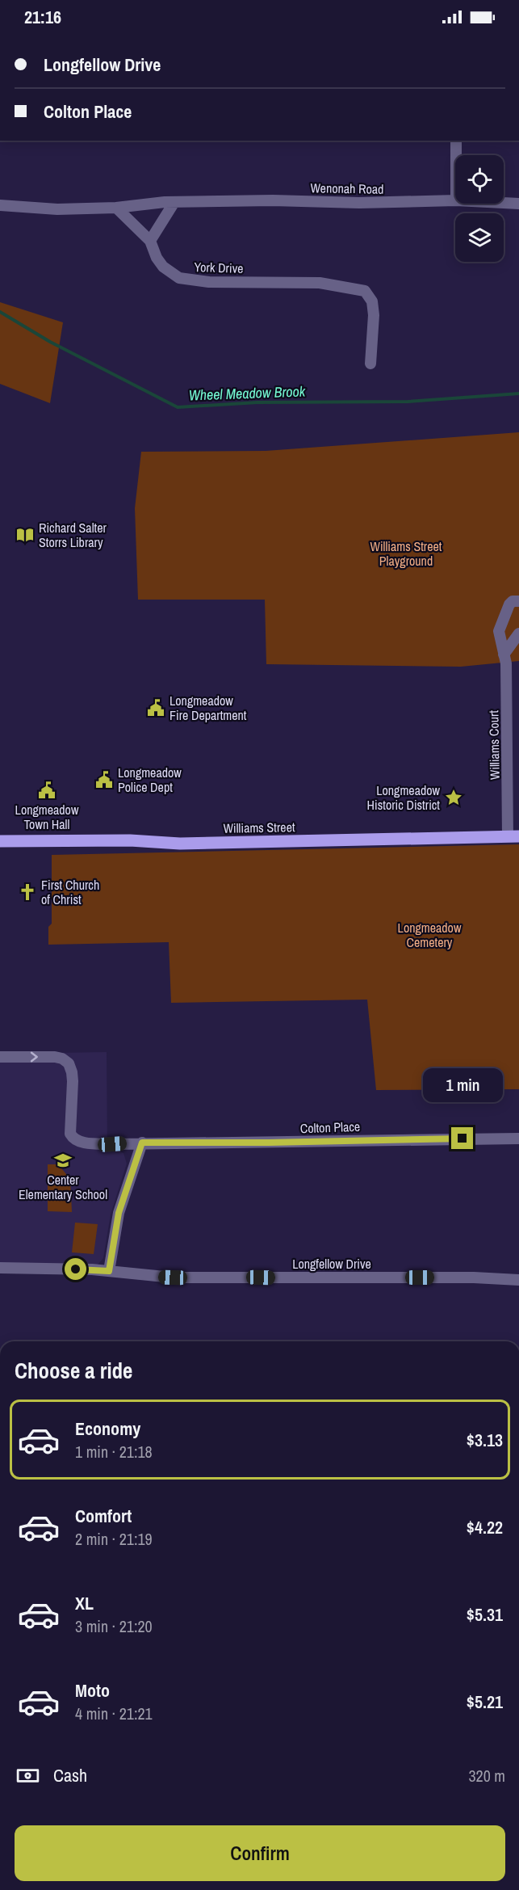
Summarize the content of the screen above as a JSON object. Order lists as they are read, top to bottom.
{
  "streets": {
    "main road": ["Williams Street"],
    "street": [
      "Wenonah Road",
      "York Drive",
      "Williams Court",
      "Colton Place",
      "Longfellow Drive"
    ]
  },
  "crossings": [
    ["Wenonah Road", "York Drive"],
    ["Williams Court", "Williams Street"]
  ],
  "water": ["Wheel Meadow Brook"],
  "parks": ["Williams Street Playground", "Longmeadow Cemetery"],
  "places": {
    "library": ["Richard Salter Storrs Library"],
    "public building": ["Longmeadow Fire Department", "Longmeadow Police Dept", "Longmeadow Town Hall"],
    "place": ["Longmeadow Historic District"],
    "church": ["First Church of Christ"],
    "school or university": ["Center Elementary School"]
  },
  "page": {
    "status": "21:16",
    "banner": ["Longfellow Drive", "Colton Place"],
    "bubble": "1 min",
    "heading": "Choose a ride",
    "list": [
      {
        "name": "Economy",
        "note": "1 min · 21:18",
        "value": "$3.13"
      },
      {
        "name": "Comfort",
        "note": "2 min · 21:19",
        "value": "$4.22"
      },
      {
        "name": "XL",
        "note": "3 min · 21:20",
        "value": "$5.31"
      },
      {
        "name": "Moto",
        "note": "4 min · 21:21",
        "value": "$5.21"
      }
    ],
    "pay": ["Cash", "320 m"],
    "buttons": "Confirm"
  }
}
